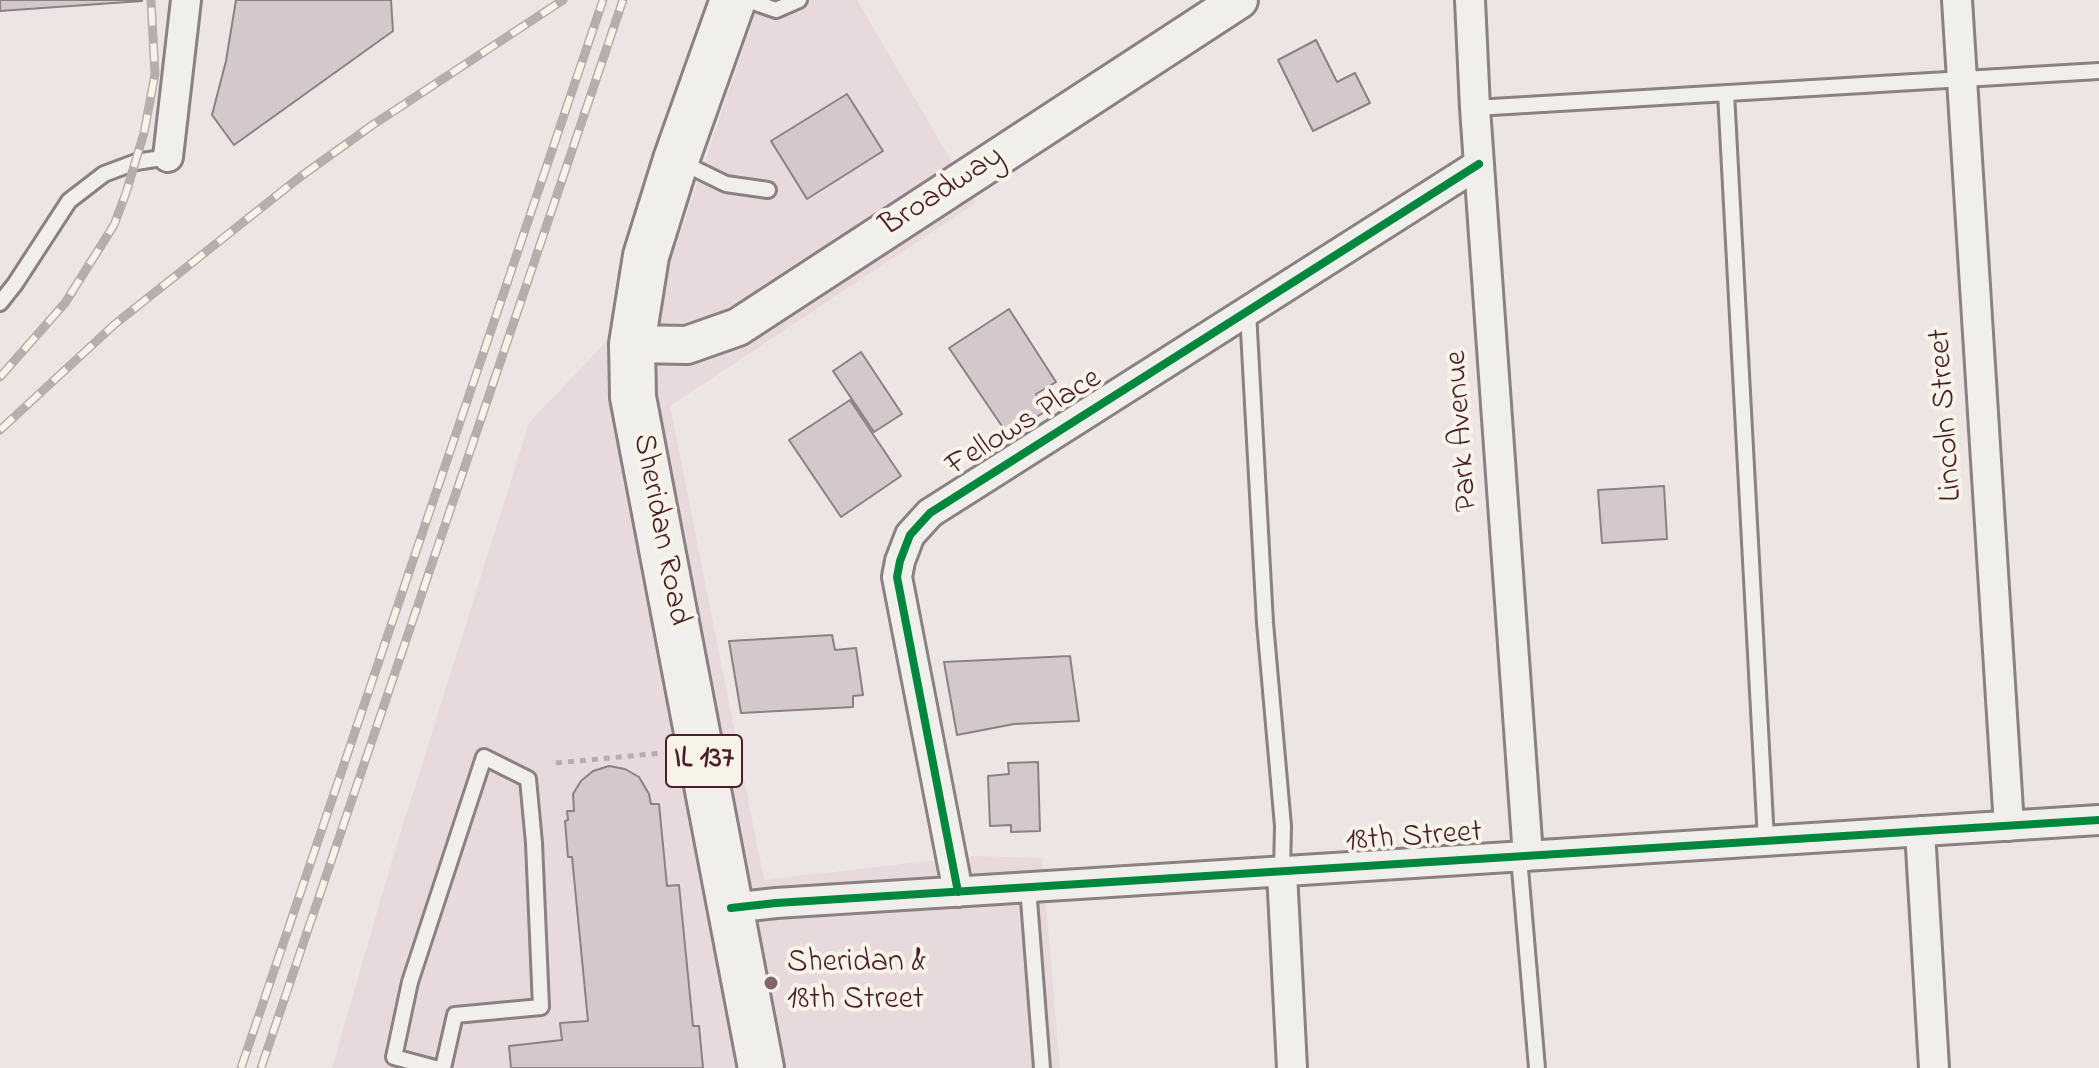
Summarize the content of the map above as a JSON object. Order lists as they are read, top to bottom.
{
  "streets": {
    "highway": ["Sheridan Road", "IL 137"],
    "street": [
      "Broadway",
      "Lincoln Street",
      "Fellows Place",
      "Park Avenue",
      "18th Street"
    ]
  },
  "crossings": [
    ["Broadway", "Sheridan Road"],
    ["Lincoln Street", "18th Street"],
    ["Fellows Place", "Park Avenue"],
    ["Fellows Place", "18th Street"],
    ["Park Avenue", "18th Street"],
    ["Sheridan Road", "18th Street"]
  ],
  "places": ["Sheridan & 18th Street"]
}
